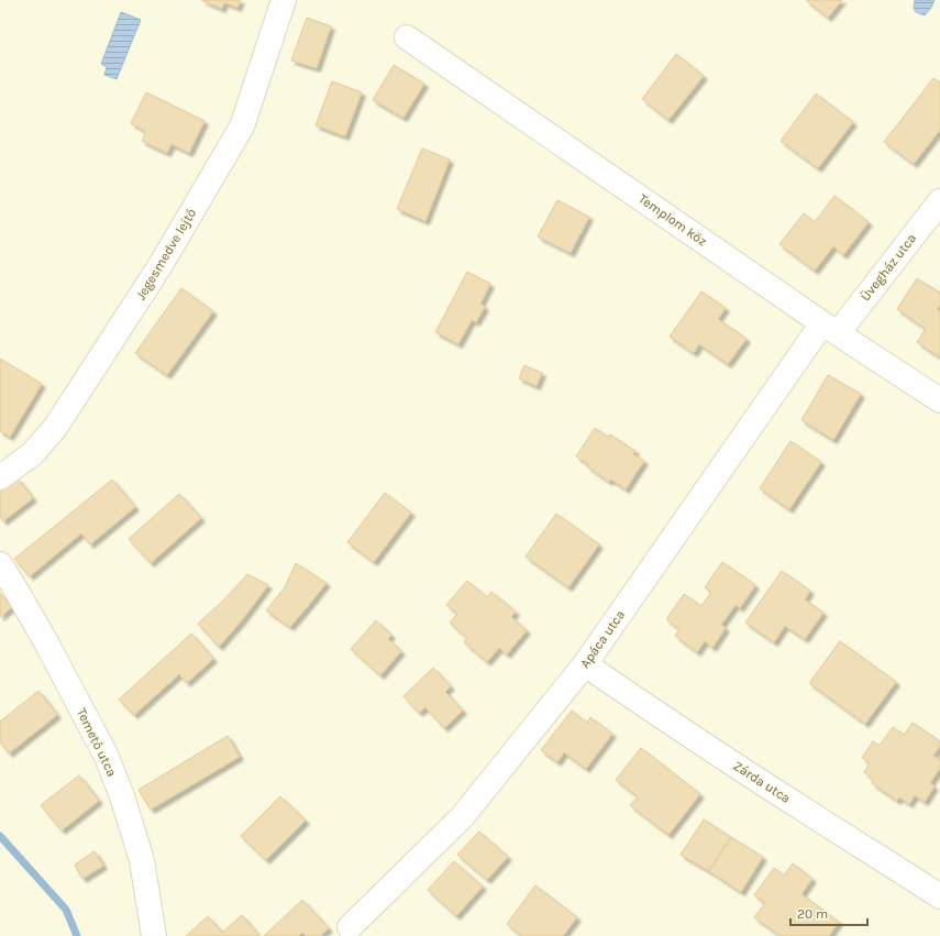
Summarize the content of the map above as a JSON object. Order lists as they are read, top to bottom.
{
  "streets": {
    "street": [
      "Templom köz",
      "Jegesmedve lejtő",
      "Üvegház utca",
      "Apáca utca",
      "Temető utca",
      "Zárda utca"
    ]
  },
  "crossings": [
    ["Templom köz", "Üvegház utca"],
    ["Templom köz", "Apáca utca"],
    ["Üvegház utca", "Apáca utca"],
    ["Apáca utca", "Zárda utca"]
  ],
  "scale_bar": "20 m"
}
